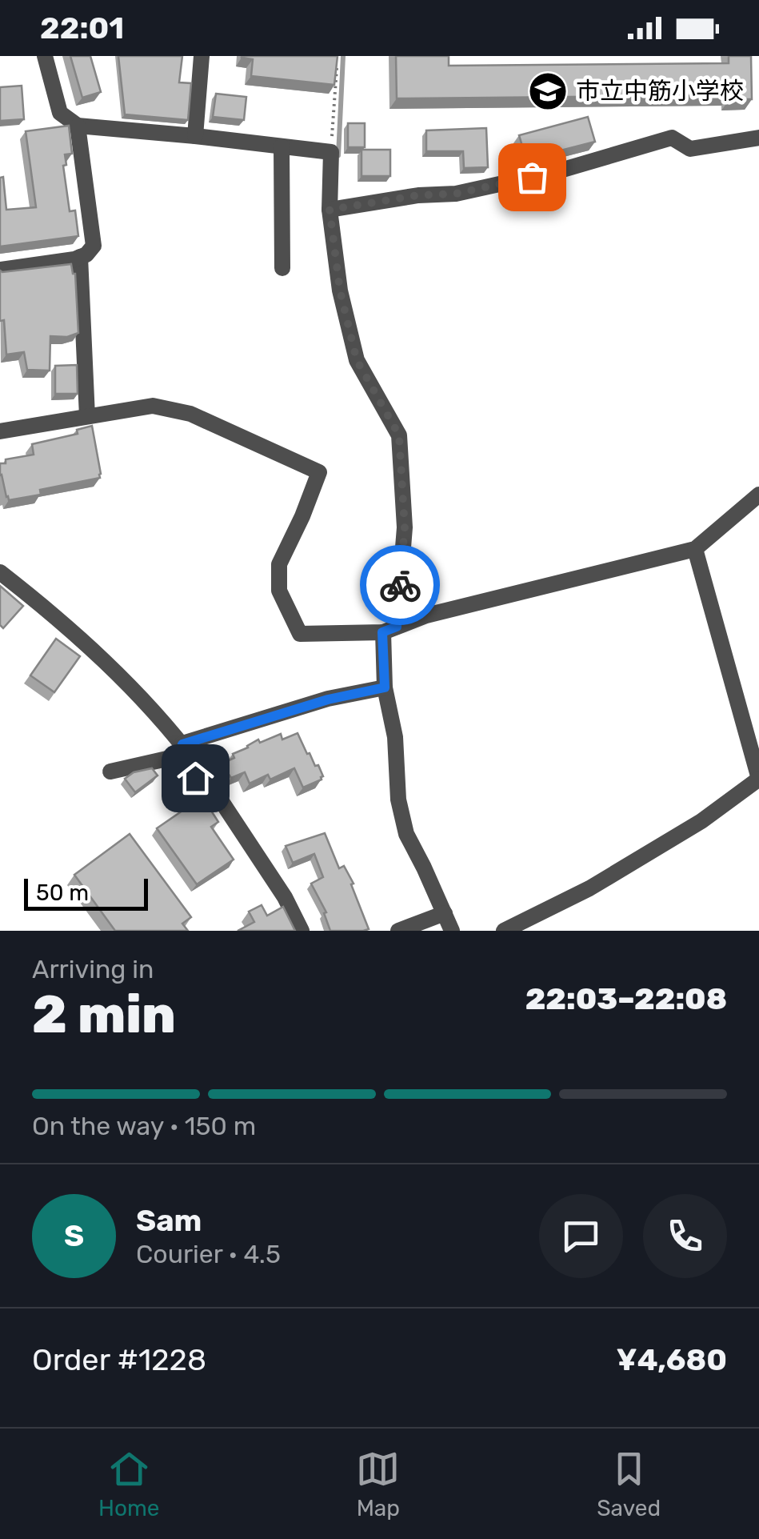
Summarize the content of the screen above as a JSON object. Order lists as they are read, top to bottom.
{
  "places": {
    "school or university": ["市立中筋小学校"]
  },
  "scale_bar": "50 m",
  "page": {
    "status": "22:01",
    "scale": "50 m",
    "heading": ["2 min", "Arriving in", "22:03–22:08"],
    "panel": [
      "Sam",
      "Courier · 4.5",
      "Order #1228",
      "¥4,680"
    ],
    "bar": "On the way · 150 m",
    "round": "S",
    "tabs": ["Home", "Map", "Saved"]
  }
}
